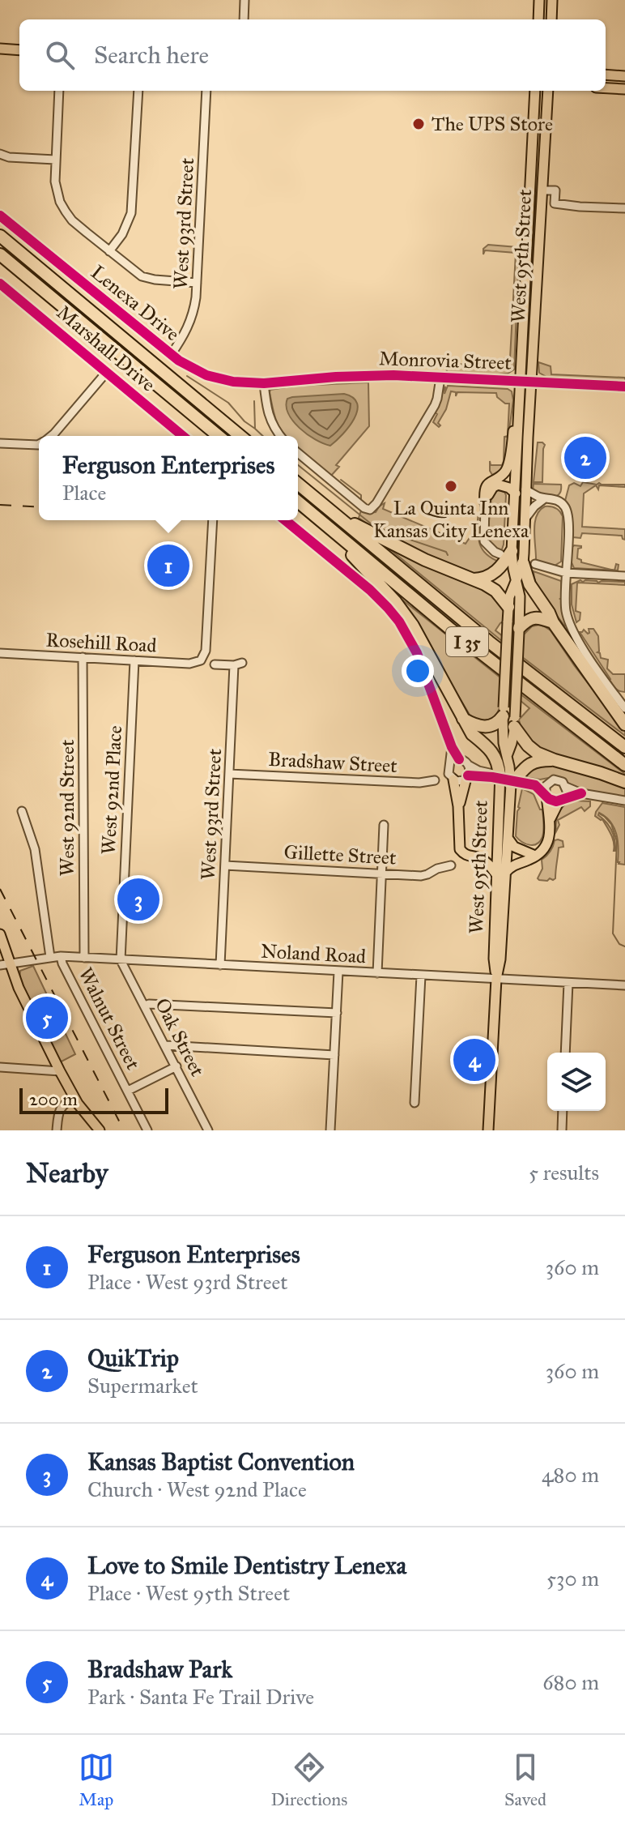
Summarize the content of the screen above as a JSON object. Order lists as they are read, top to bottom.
{
  "streets": {
    "highway": ["I 35"],
    "main road": ["West 95th Street"],
    "street": [
      "West 93rd Street",
      "Lenexa Drive",
      "Marshall Drive",
      "Monrovia Street",
      "Rosehill Road",
      "Bradshaw Street",
      "West 92nd Place",
      "West 92nd Street",
      "Gillette Street",
      "Noland Road",
      "Walnut Street",
      "Oak Street"
    ]
  },
  "crossings": [
    ["West 93rd Street", "Lenexa Drive"],
    ["West 93rd Street", "Bradshaw Street"],
    ["West 93rd Street", "Gillette Street"],
    ["West 93rd Street", "Noland Road"],
    ["West 95th Street", "Monrovia Street"],
    ["West 95th Street", "Noland Road"],
    ["Lenexa Drive", "Monrovia Street"],
    ["Rosehill Road", "West 92nd Place"],
    ["Rosehill Road", "West 92nd Street"],
    ["West 92nd Place", "Noland Road"],
    ["West 92nd Place", "Oak Street"],
    ["West 92nd Street", "Noland Road"],
    ["Noland Road", "Walnut Street"],
    ["Noland Road", "Oak Street"]
  ],
  "places": ["The UPS Store", "La Quinta Inn Kansas City Lenexa"],
  "scale_bar": "200 m",
  "page": {
    "search": "Search here",
    "pins": [
      "2",
      "1",
      "3",
      "5",
      "4"
    ],
    "popup": ["Ferguson Enterprises", "Place"],
    "scale": "200 m",
    "heading": ["Nearby", "5 results"],
    "list": [
      {
        "mark": "1",
        "name": "Ferguson Enterprises",
        "note": "Place · West 93rd Street",
        "value": "360 m"
      },
      {
        "mark": "2",
        "name": "QuikTrip",
        "note": "Supermarket",
        "value": "360 m"
      },
      {
        "mark": "3",
        "name": "Kansas Baptist Convention",
        "note": "Church · West 92nd Place",
        "value": "480 m"
      },
      {
        "mark": "4",
        "name": "Love to Smile Dentistry Lenexa",
        "note": "Place · West 95th Street",
        "value": "530 m"
      },
      {
        "mark": "5",
        "name": "Bradshaw Park",
        "note": "Park · Santa Fe Trail Drive",
        "value": "680 m"
      }
    ],
    "nav": ["Map", "Directions", "Saved"]
  }
}
